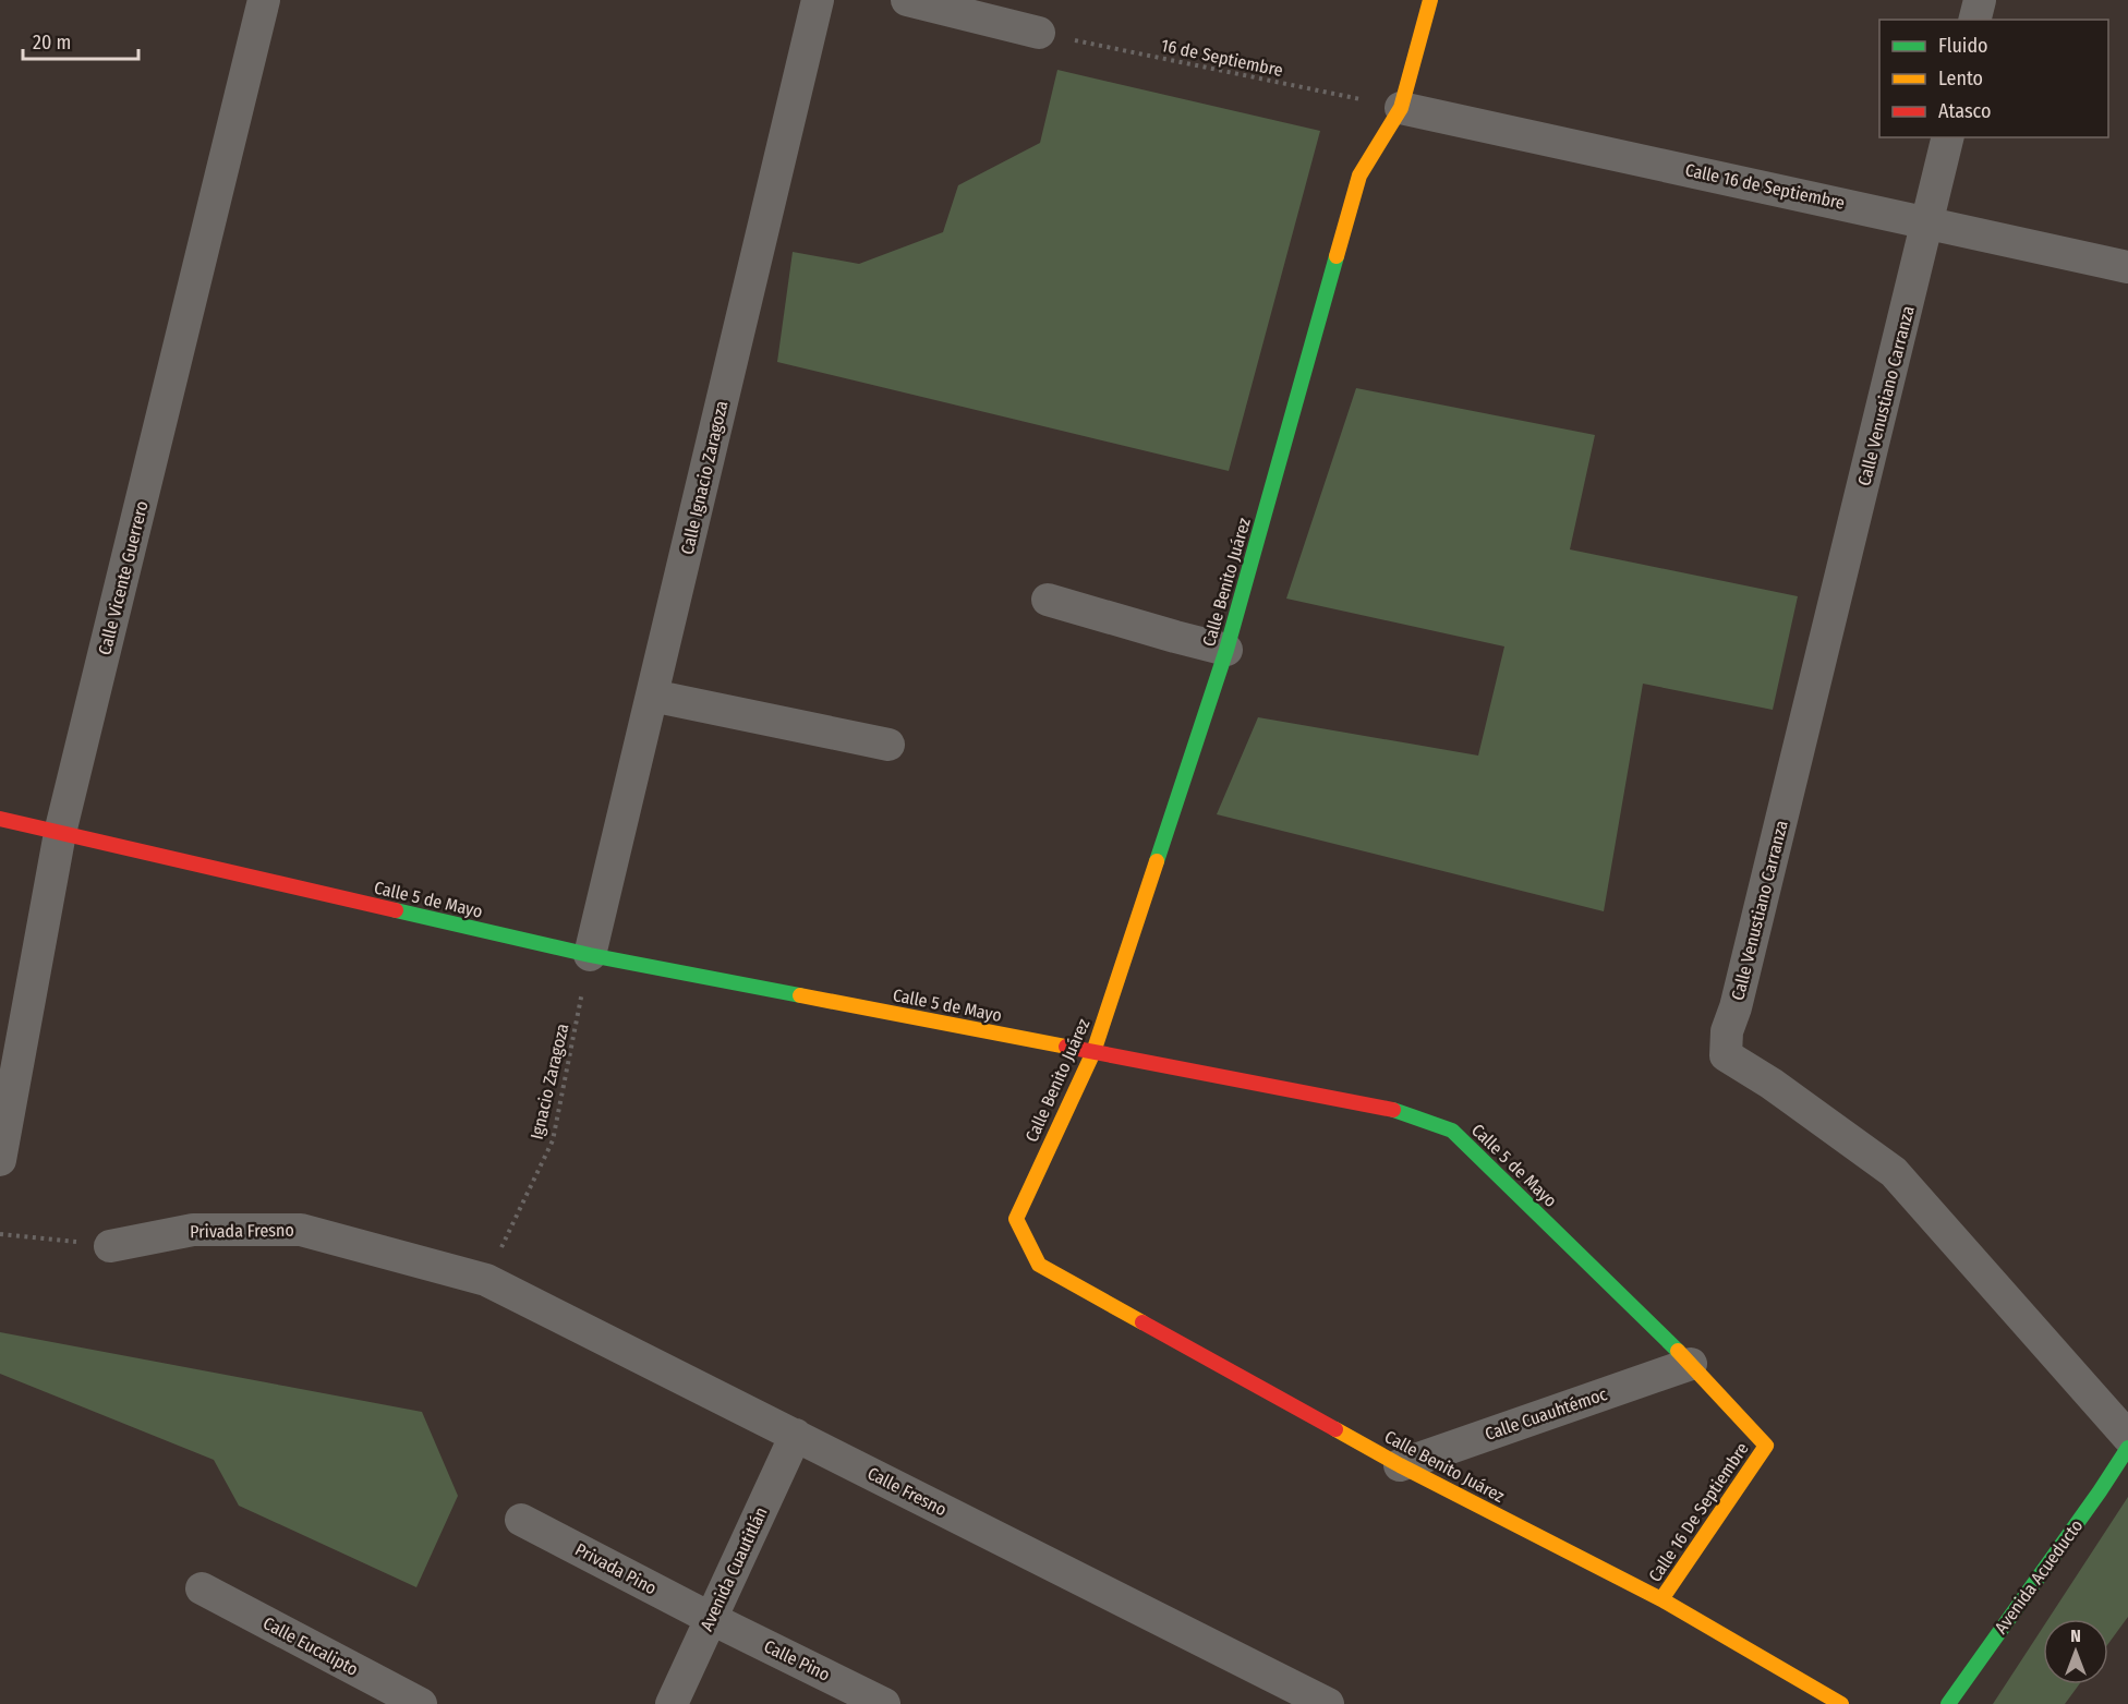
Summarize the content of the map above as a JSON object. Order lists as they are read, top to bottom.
{
  "streets": {
    "street": [
      "Calle 16 de Septiembre",
      "Calle Venustiano Carranza",
      "Calle Ignacio Zaragoza",
      "Calle Vicente Guerrero",
      "Calle Benito Juárez",
      "Calle 5 de Mayo",
      "Privada Fresno",
      "Calle Cuauhtémoc",
      "Calle Fresno",
      "Calle 16 De Septiembre",
      "Privada Pino",
      "Avenida Cuautitlán",
      "Avenida Acueducto",
      "Calle Eucalipto",
      "Calle Pino"
    ],
    "path": ["16 de Septiembre", "Ignacio Zaragoza"]
  },
  "crossings": [
    ["16 de Septiembre", "Calle 16 de Septiembre"],
    ["16 de Septiembre", "Calle Benito Juárez"],
    ["Calle 16 de Septiembre", "Calle Venustiano Carranza"],
    ["Calle 16 de Septiembre", "Calle Benito Juárez"],
    ["Calle Ignacio Zaragoza", "Calle 5 de Mayo"],
    ["Calle Ignacio Zaragoza", "Ignacio Zaragoza"],
    ["Calle Vicente Guerrero", "Calle 5 de Mayo"],
    ["Calle Benito Juárez", "Calle 5 de Mayo"],
    ["Calle Benito Juárez", "Calle Cuauhtémoc"],
    ["Calle Benito Juárez", "Calle 16 De Septiembre"],
    ["Calle 5 de Mayo", "Ignacio Zaragoza"],
    ["Calle 5 de Mayo", "Calle Cuauhtémoc"],
    ["Calle 5 de Mayo", "Calle 16 De Septiembre"],
    ["Ignacio Zaragoza", "Privada Fresno"],
    ["Ignacio Zaragoza", "Calle Fresno"],
    ["Privada Fresno", "Calle Fresno"],
    ["Calle Fresno", "Avenida Cuautitlán"],
    ["Privada Pino", "Avenida Cuautitlán"],
    ["Privada Pino", "Calle Pino"],
    ["Avenida Cuautitlán", "Calle Pino"]
  ],
  "legend": ["Fluido", "Lento", "Atasco"],
  "scale_bar": "20 m",
  "north": "top"
}
